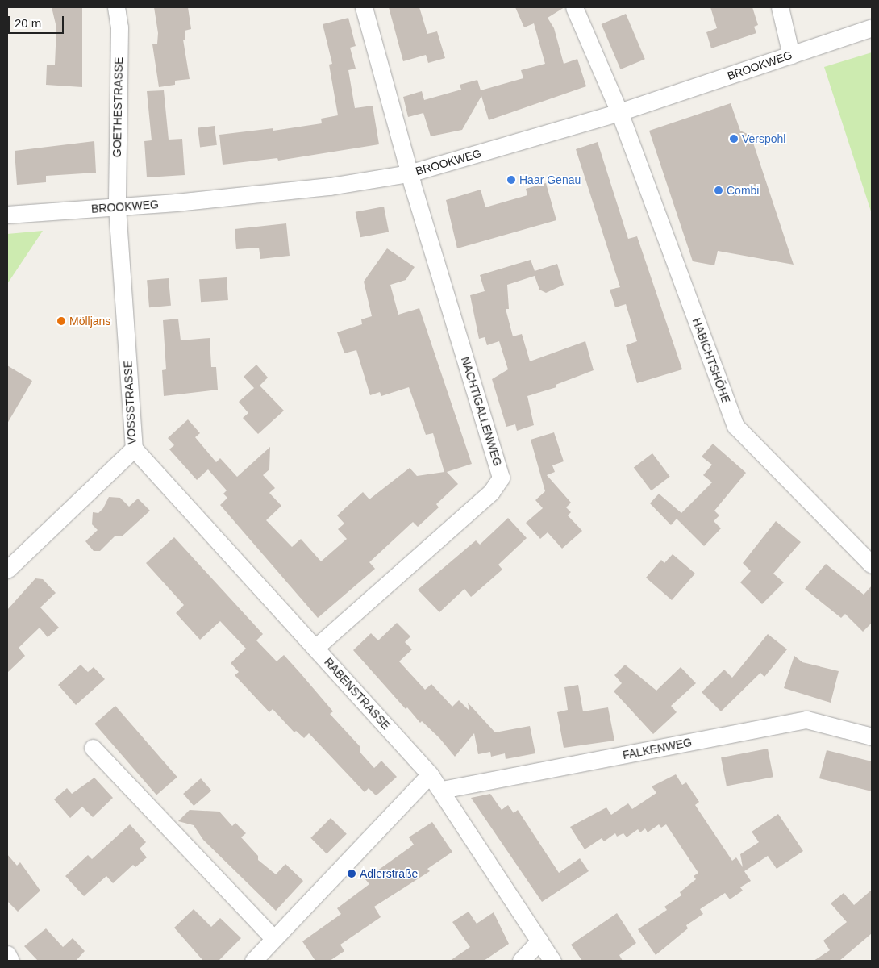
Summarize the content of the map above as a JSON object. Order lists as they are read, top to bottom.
{
  "streets": {
    "street": [
      "BROOKWEG",
      "GOETHESTRASSE",
      "HABICHTSHÖHE",
      "VOSSSTRASSE",
      "NACHTIGALLENWEG",
      "RABENSTRASSE",
      "FALKENWEG"
    ]
  },
  "crossings": [
    ["BROOKWEG", "GOETHESTRASSE"],
    ["BROOKWEG", "HABICHTSHÖHE"],
    ["BROOKWEG", "VOSSSTRASSE"],
    ["BROOKWEG", "NACHTIGALLENWEG"],
    ["GOETHESTRASSE", "VOSSSTRASSE"],
    ["VOSSSTRASSE", "RABENSTRASSE"],
    ["NACHTIGALLENWEG", "RABENSTRASSE"],
    ["RABENSTRASSE", "FALKENWEG"]
  ],
  "places": [
    "Verspohl",
    "Haar Genau",
    "Combi",
    "Mölljans",
    "Adlerstraße"
  ],
  "scale_bar": "20 m"
}
